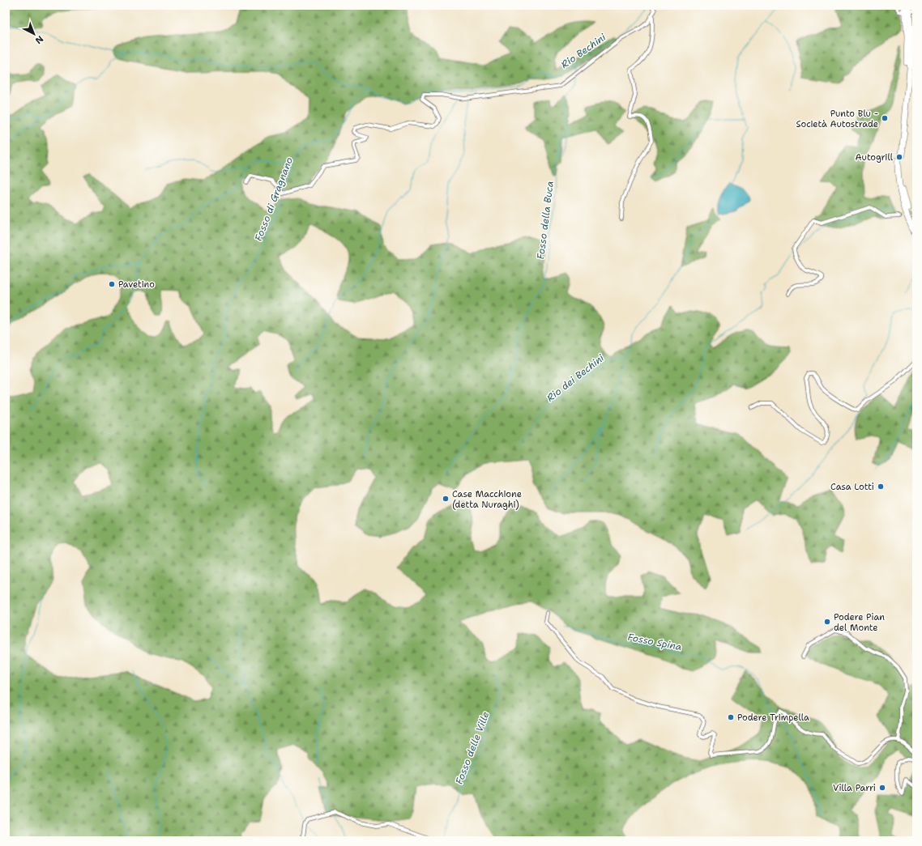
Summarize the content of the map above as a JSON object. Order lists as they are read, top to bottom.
{
  "water": [
    "Rio Bechini",
    "Fosso di Gragnano",
    "Fosso della Buca",
    "Rio dei Bechini",
    "Fosso Spina",
    "Fosso delle Ville"
  ],
  "places": [
    "Punto Blu - Società Autostrade",
    "Autogrill",
    "Pavetino",
    "Casa Lotti",
    "Case Macchione (detta Nuraghi)",
    "Podere Pian del Monte",
    "Podere Trimpella",
    "Villa Parri"
  ],
  "north": "bottom right"
}
